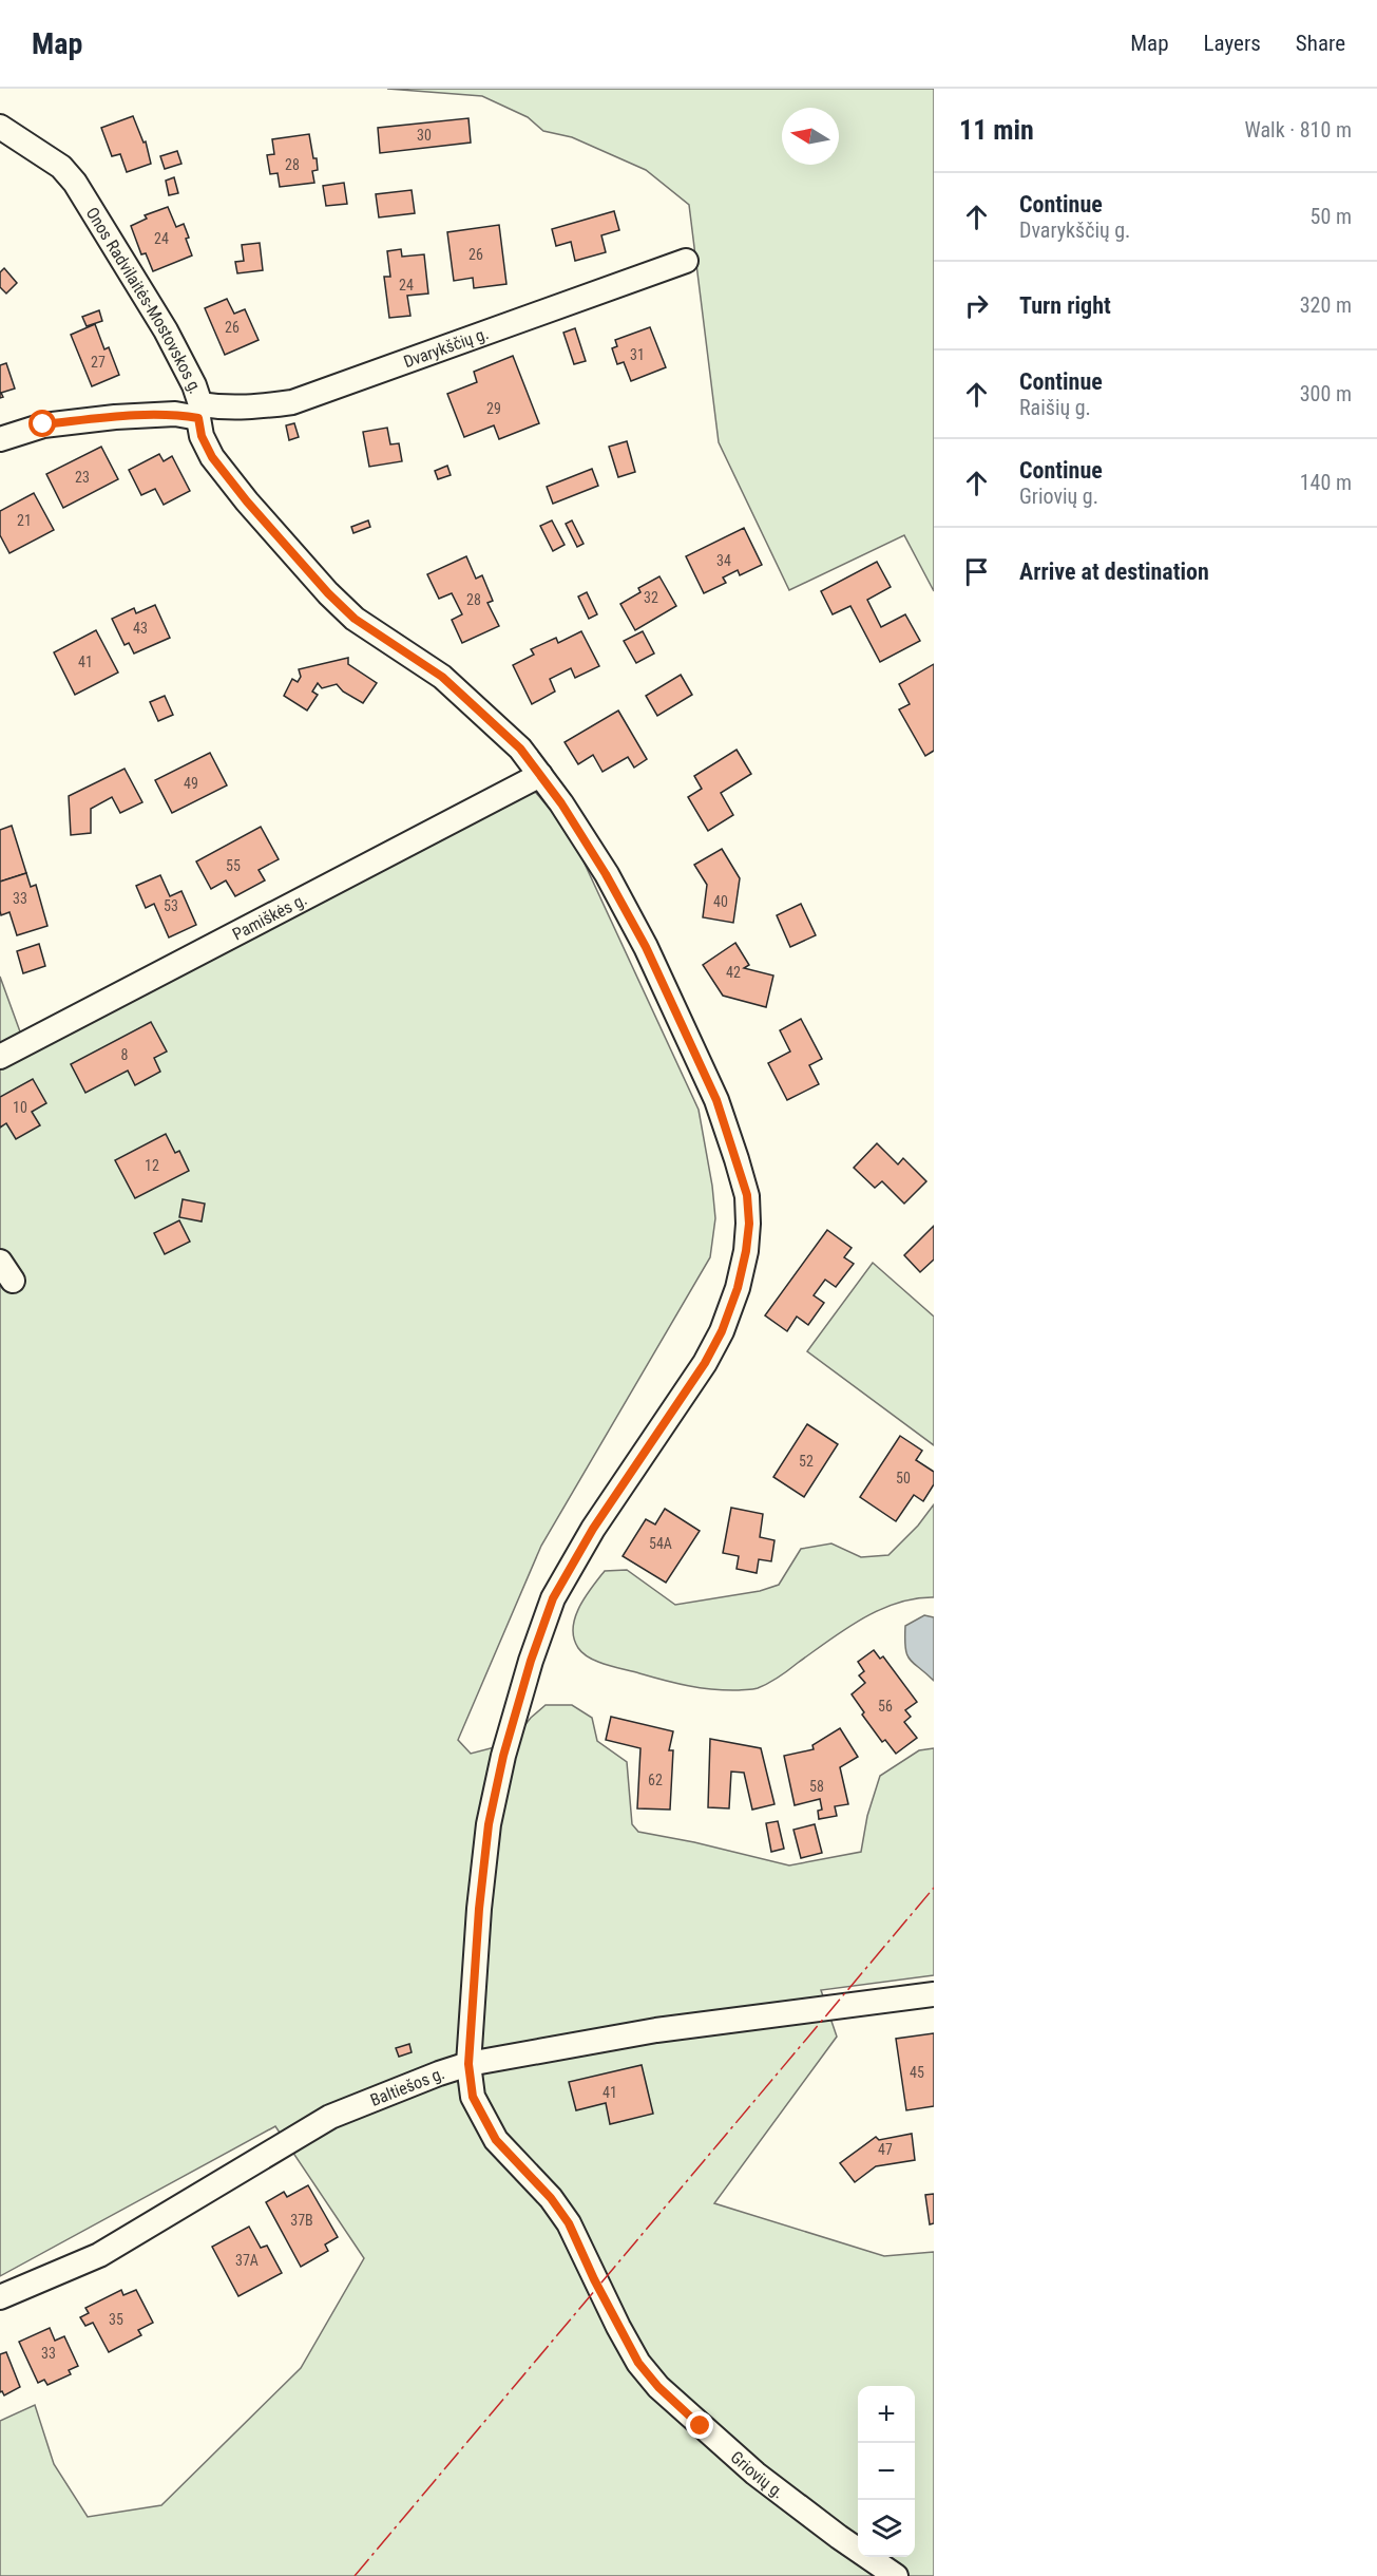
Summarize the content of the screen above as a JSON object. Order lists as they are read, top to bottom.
{
  "streets": {
    "street": [
      "Onos Radvilaitės-Mostovskos g.",
      "Dvarykščių g.",
      "Pamiškės g.",
      "Baltiešos g.",
      "Griovių g."
    ]
  },
  "crossings": [
    ["Onos Radvilaitės-Mostovskos g.", "Dvarykščių g."],
    ["Onos Radvilaitės-Mostovskos g.", "Pamiškės g."],
    ["Onos Radvilaitės-Mostovskos g.", "Griovių g."],
    ["Baltiešos g.", "Griovių g."]
  ],
  "house_numbers": [
    "30",
    "28",
    "24",
    "26",
    "24",
    "26",
    "31",
    "27",
    "29",
    "23",
    "21",
    "34",
    "32",
    "28",
    "43",
    "41",
    "49",
    "55",
    "33",
    "40",
    "53",
    "42",
    "8",
    "10",
    "12",
    "52",
    "50",
    "54A",
    "56",
    "62",
    "58",
    "45",
    "41",
    "47",
    "37B",
    "37A",
    "35",
    "33"
  ],
  "north": "left",
  "page": {
    "header": "Map",
    "nav": ["Map", "Layers", "Share"],
    "heading": ["11 min", "Walk · 810 m"],
    "list": [
      ["Continue", "Dvarykščių g.", "50 m"],
      ["Turn right", "320 m"],
      ["Continue", "Raišių g.", "300 m"],
      ["Continue", "Griovių g.", "140 m"],
      "Arrive at destination"
    ],
    "map_buttons": ["+", "−"]
  }
}
